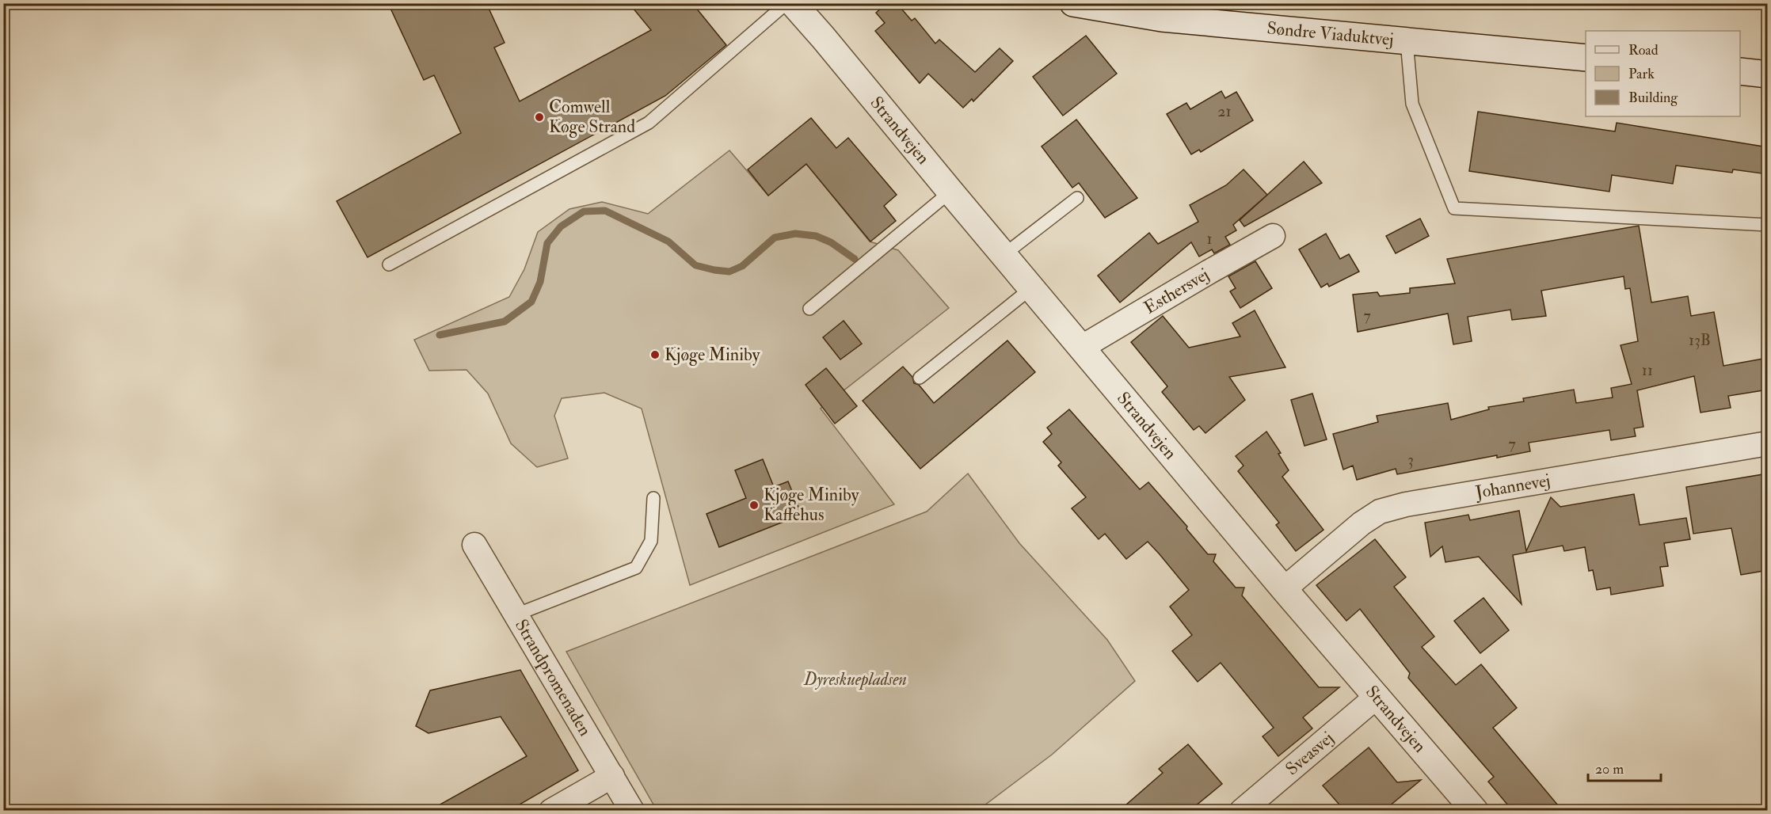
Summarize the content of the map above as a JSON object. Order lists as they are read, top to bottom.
{
  "streets": {
    "street": [
      "Søndre Viaduktvej",
      "Strandvejen",
      "Esthersvej",
      "Johannevej",
      "Strandpromenaden",
      "Sveasvej"
    ]
  },
  "crossings": [
    ["Strandvejen", "Esthersvej"],
    ["Strandvejen", "Johannevej"],
    ["Strandvejen", "Sveasvej"]
  ],
  "parks": ["Dyreskuepladsen"],
  "places": ["Comwell Køge Strand", "Kjøge Miniby", "Kjøge Miniby Kaffehus"],
  "house_numbers": [
    "21",
    "1",
    "7",
    "13B",
    "11",
    "7",
    "3"
  ],
  "legend": ["Road", "Park", "Building"],
  "scale_bar": "20 m"
}
